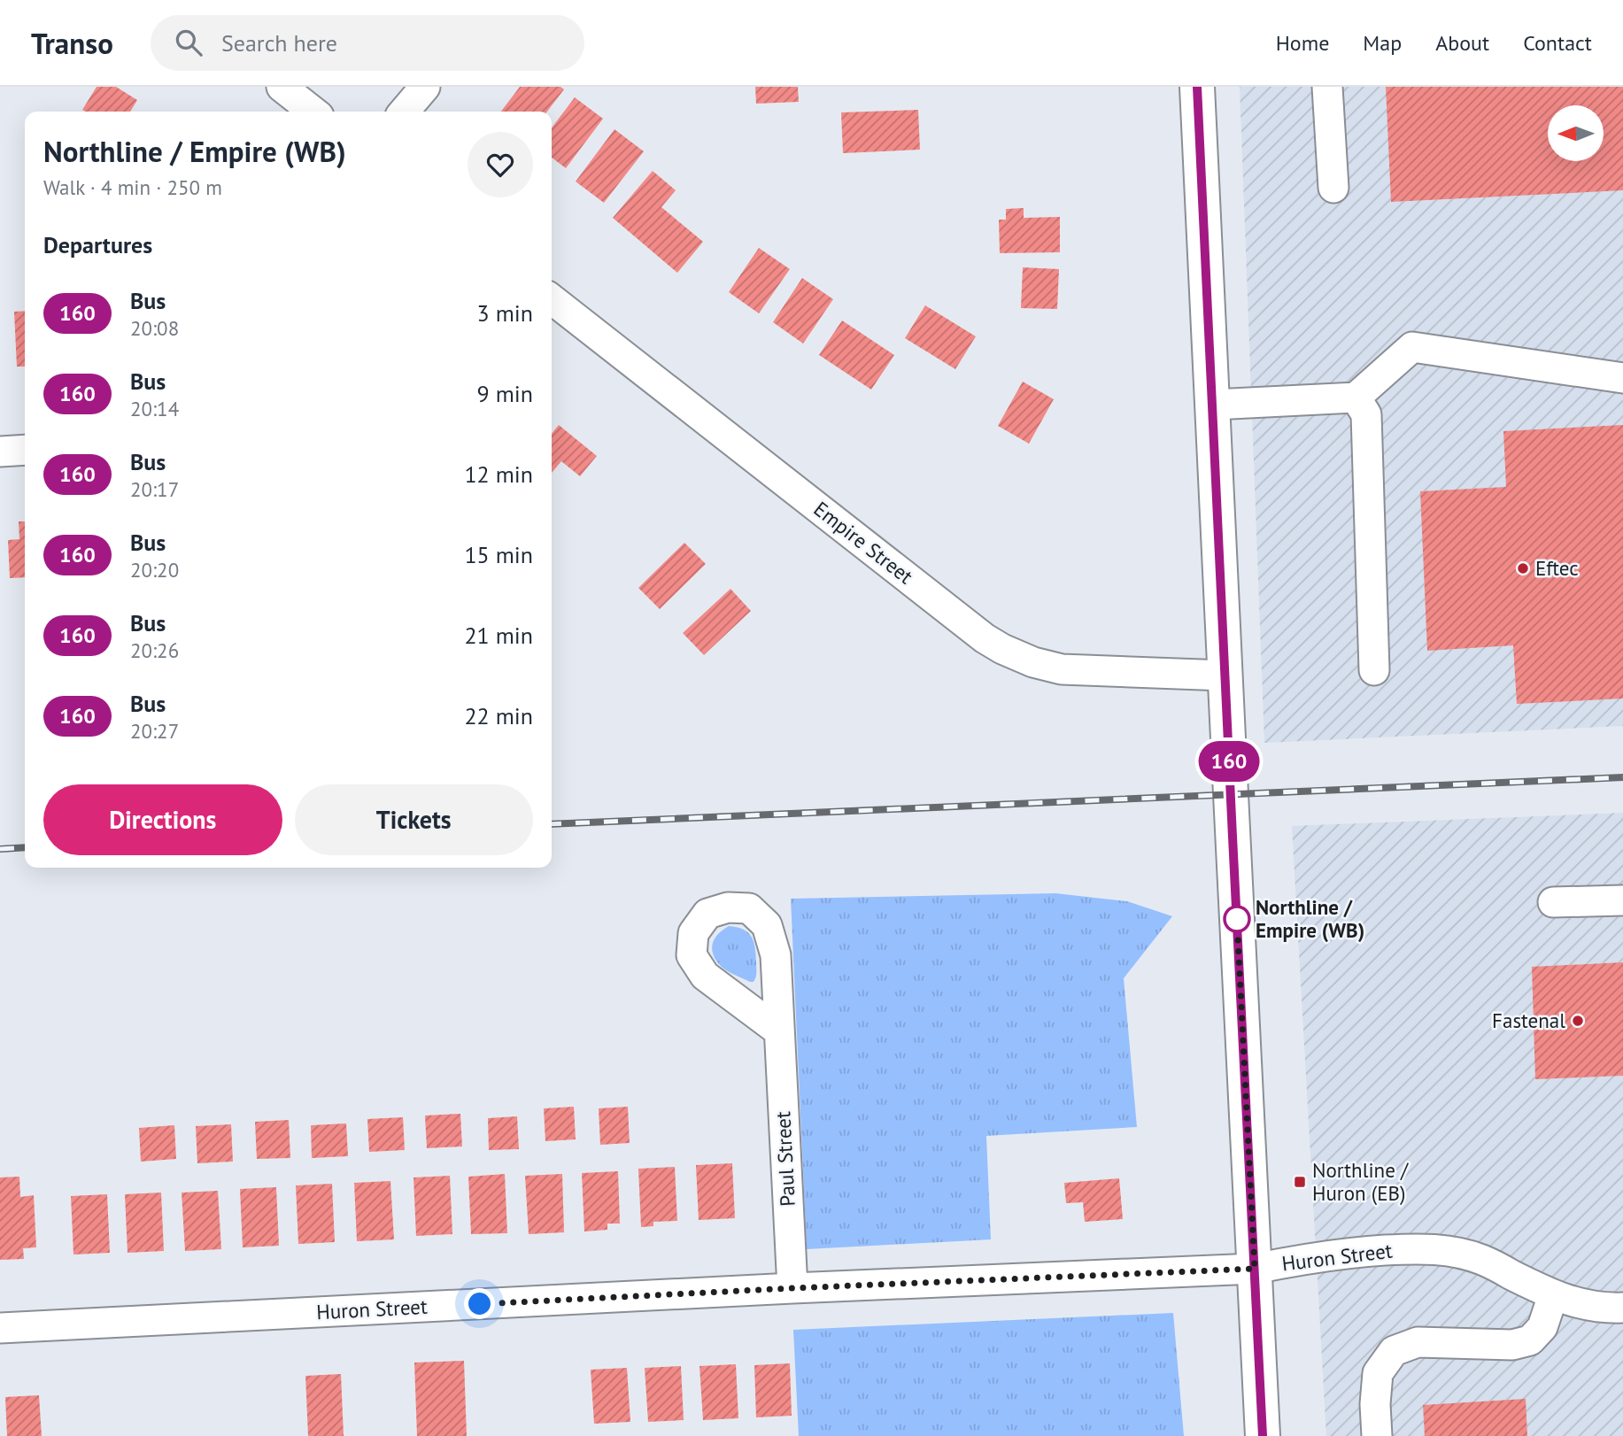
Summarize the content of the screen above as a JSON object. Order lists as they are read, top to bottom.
{
  "streets": {
    "street": ["Empire Street", "Paul Street", "Huron Street"]
  },
  "crossings": [
    ["Paul Street", "Huron Street"]
  ],
  "places": {
    "other": ["Eftec", "Northline / Empire (WB)", "Fastenal"],
    "transit": ["Northline / Huron (EB)"]
  },
  "lines": ["bus line 160"],
  "north": "left",
  "page": {
    "header": "Transo",
    "search": "Search here",
    "nav": [
      "Home",
      "Map",
      "About",
      "Contact"
    ],
    "on_map": "160",
    "heading": [
      ["Northline / Empire (WB)", "Walk · 4 min · 250 m"],
      "Departures"
    ],
    "list": [
      {
        "mark": "160",
        "name": "Bus",
        "note": "20:08",
        "value": "3 min"
      },
      {
        "mark": "160",
        "name": "Bus",
        "note": "20:14",
        "value": "9 min"
      },
      {
        "mark": "160",
        "name": "Bus",
        "note": "20:17",
        "value": "12 min"
      },
      {
        "mark": "160",
        "name": "Bus",
        "note": "20:20",
        "value": "15 min"
      },
      {
        "mark": "160",
        "name": "Bus",
        "note": "20:26",
        "value": "21 min"
      },
      {
        "mark": "160",
        "name": "Bus",
        "note": "20:27",
        "value": "22 min"
      }
    ],
    "buttons": ["Directions", "Tickets"]
  }
}
